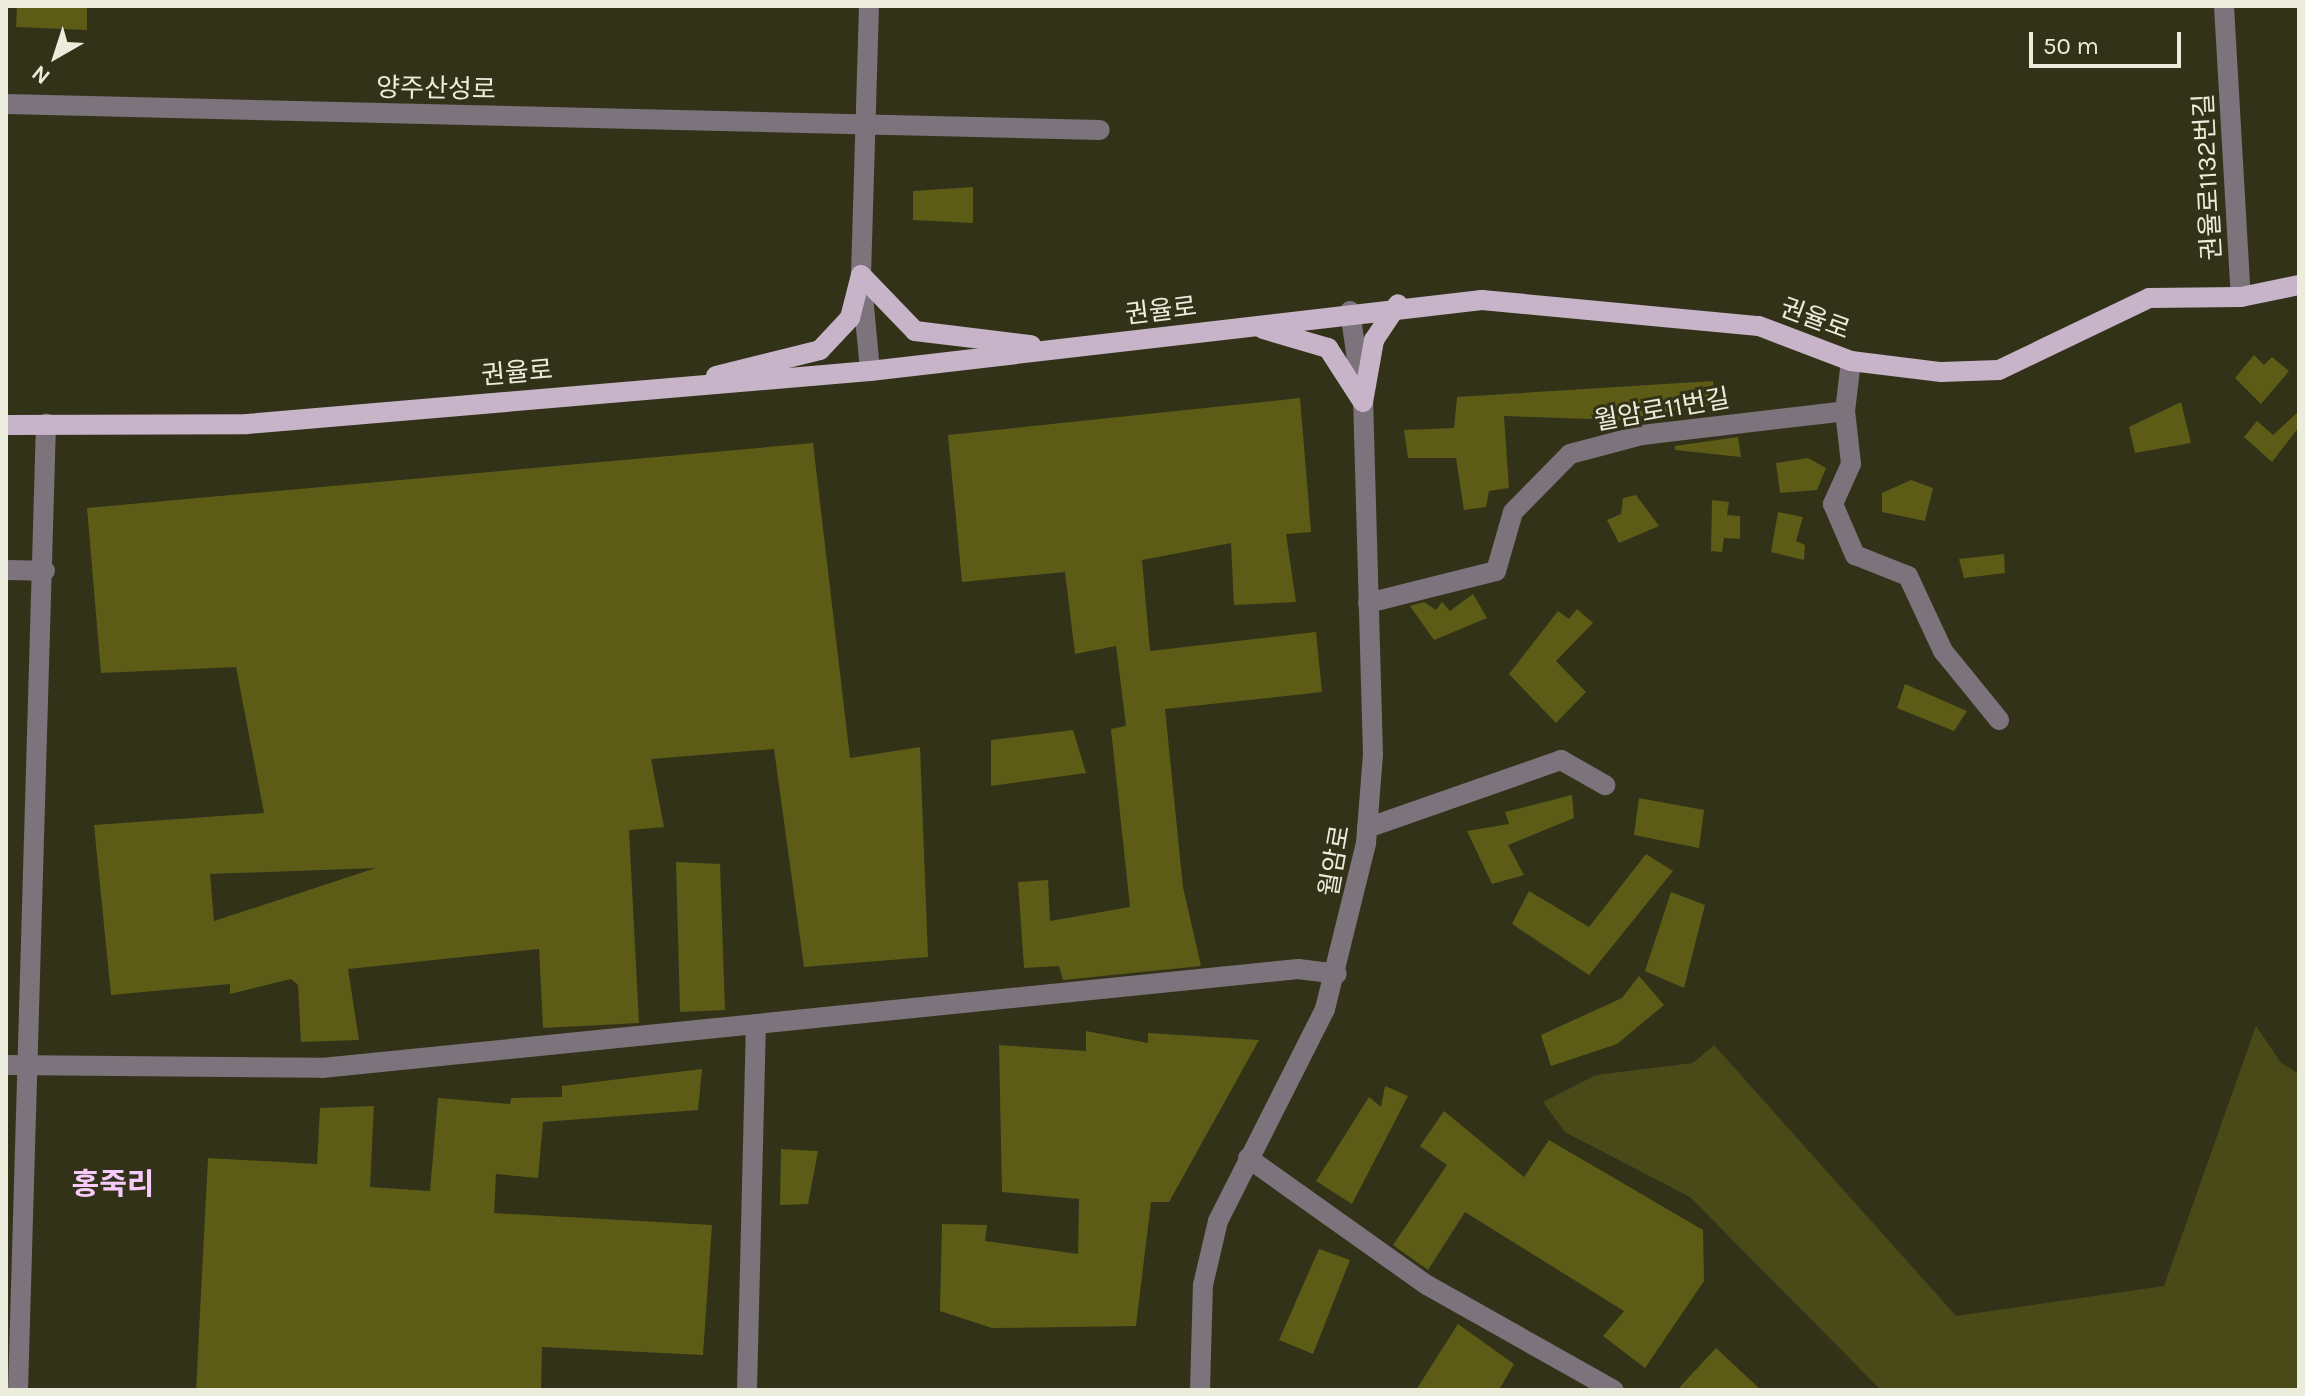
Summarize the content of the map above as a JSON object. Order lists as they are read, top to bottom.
{
  "streets": {
    "main road": ["권율로"],
    "street": [
      "양주산성로",
      "권율로1132번길",
      "월암로11번길",
      "월암로"
    ]
  },
  "crossings": [
    ["권율로1132번길", "권율로"],
    ["권율로", "월암로"],
    ["월암로11번길", "월암로"]
  ],
  "districts": ["홍죽리"],
  "scale_bar": "50 m",
  "north": "bottom left"
}
